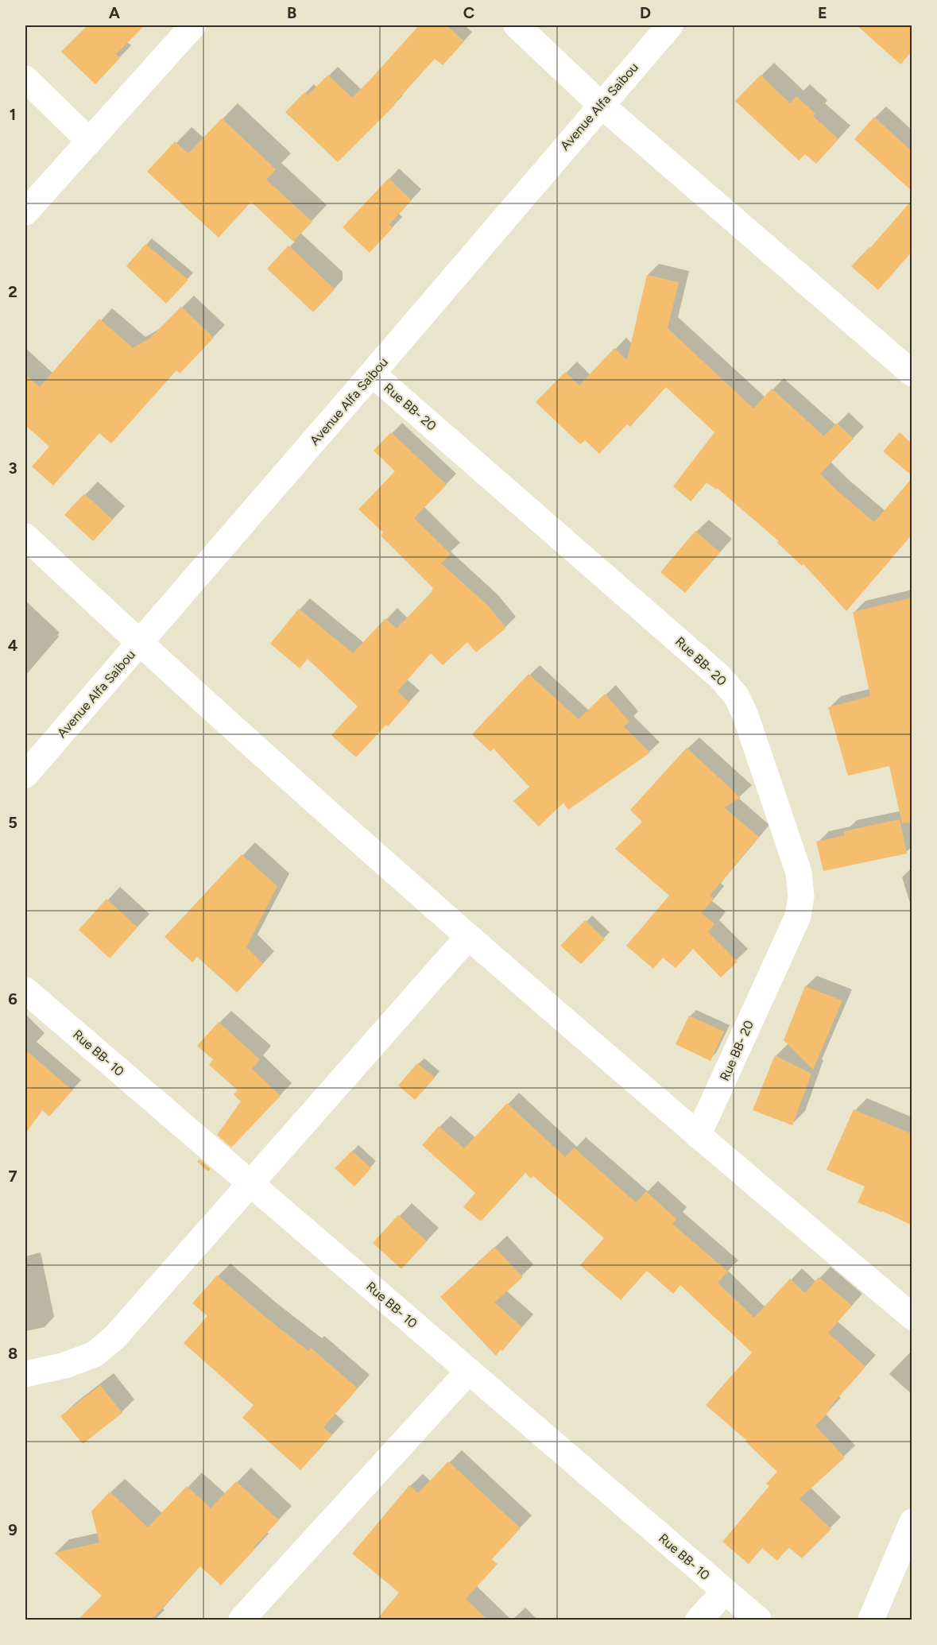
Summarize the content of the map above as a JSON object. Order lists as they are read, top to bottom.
{
  "streets": {
    "street": ["Avenue Alfa Saibou", "Rue BB- 20", "Rue BB- 10"]
  },
  "crossings": [
    ["Avenue Alfa Saibou", "Rue BB- 20"]
  ],
  "grid": {
    "columns": [
      "A",
      "B",
      "C",
      "D",
      "E"
    ],
    "rows": [
      "1",
      "2",
      "3",
      "4",
      "5",
      "6",
      "7",
      "8",
      "9"
    ]
  }
}
